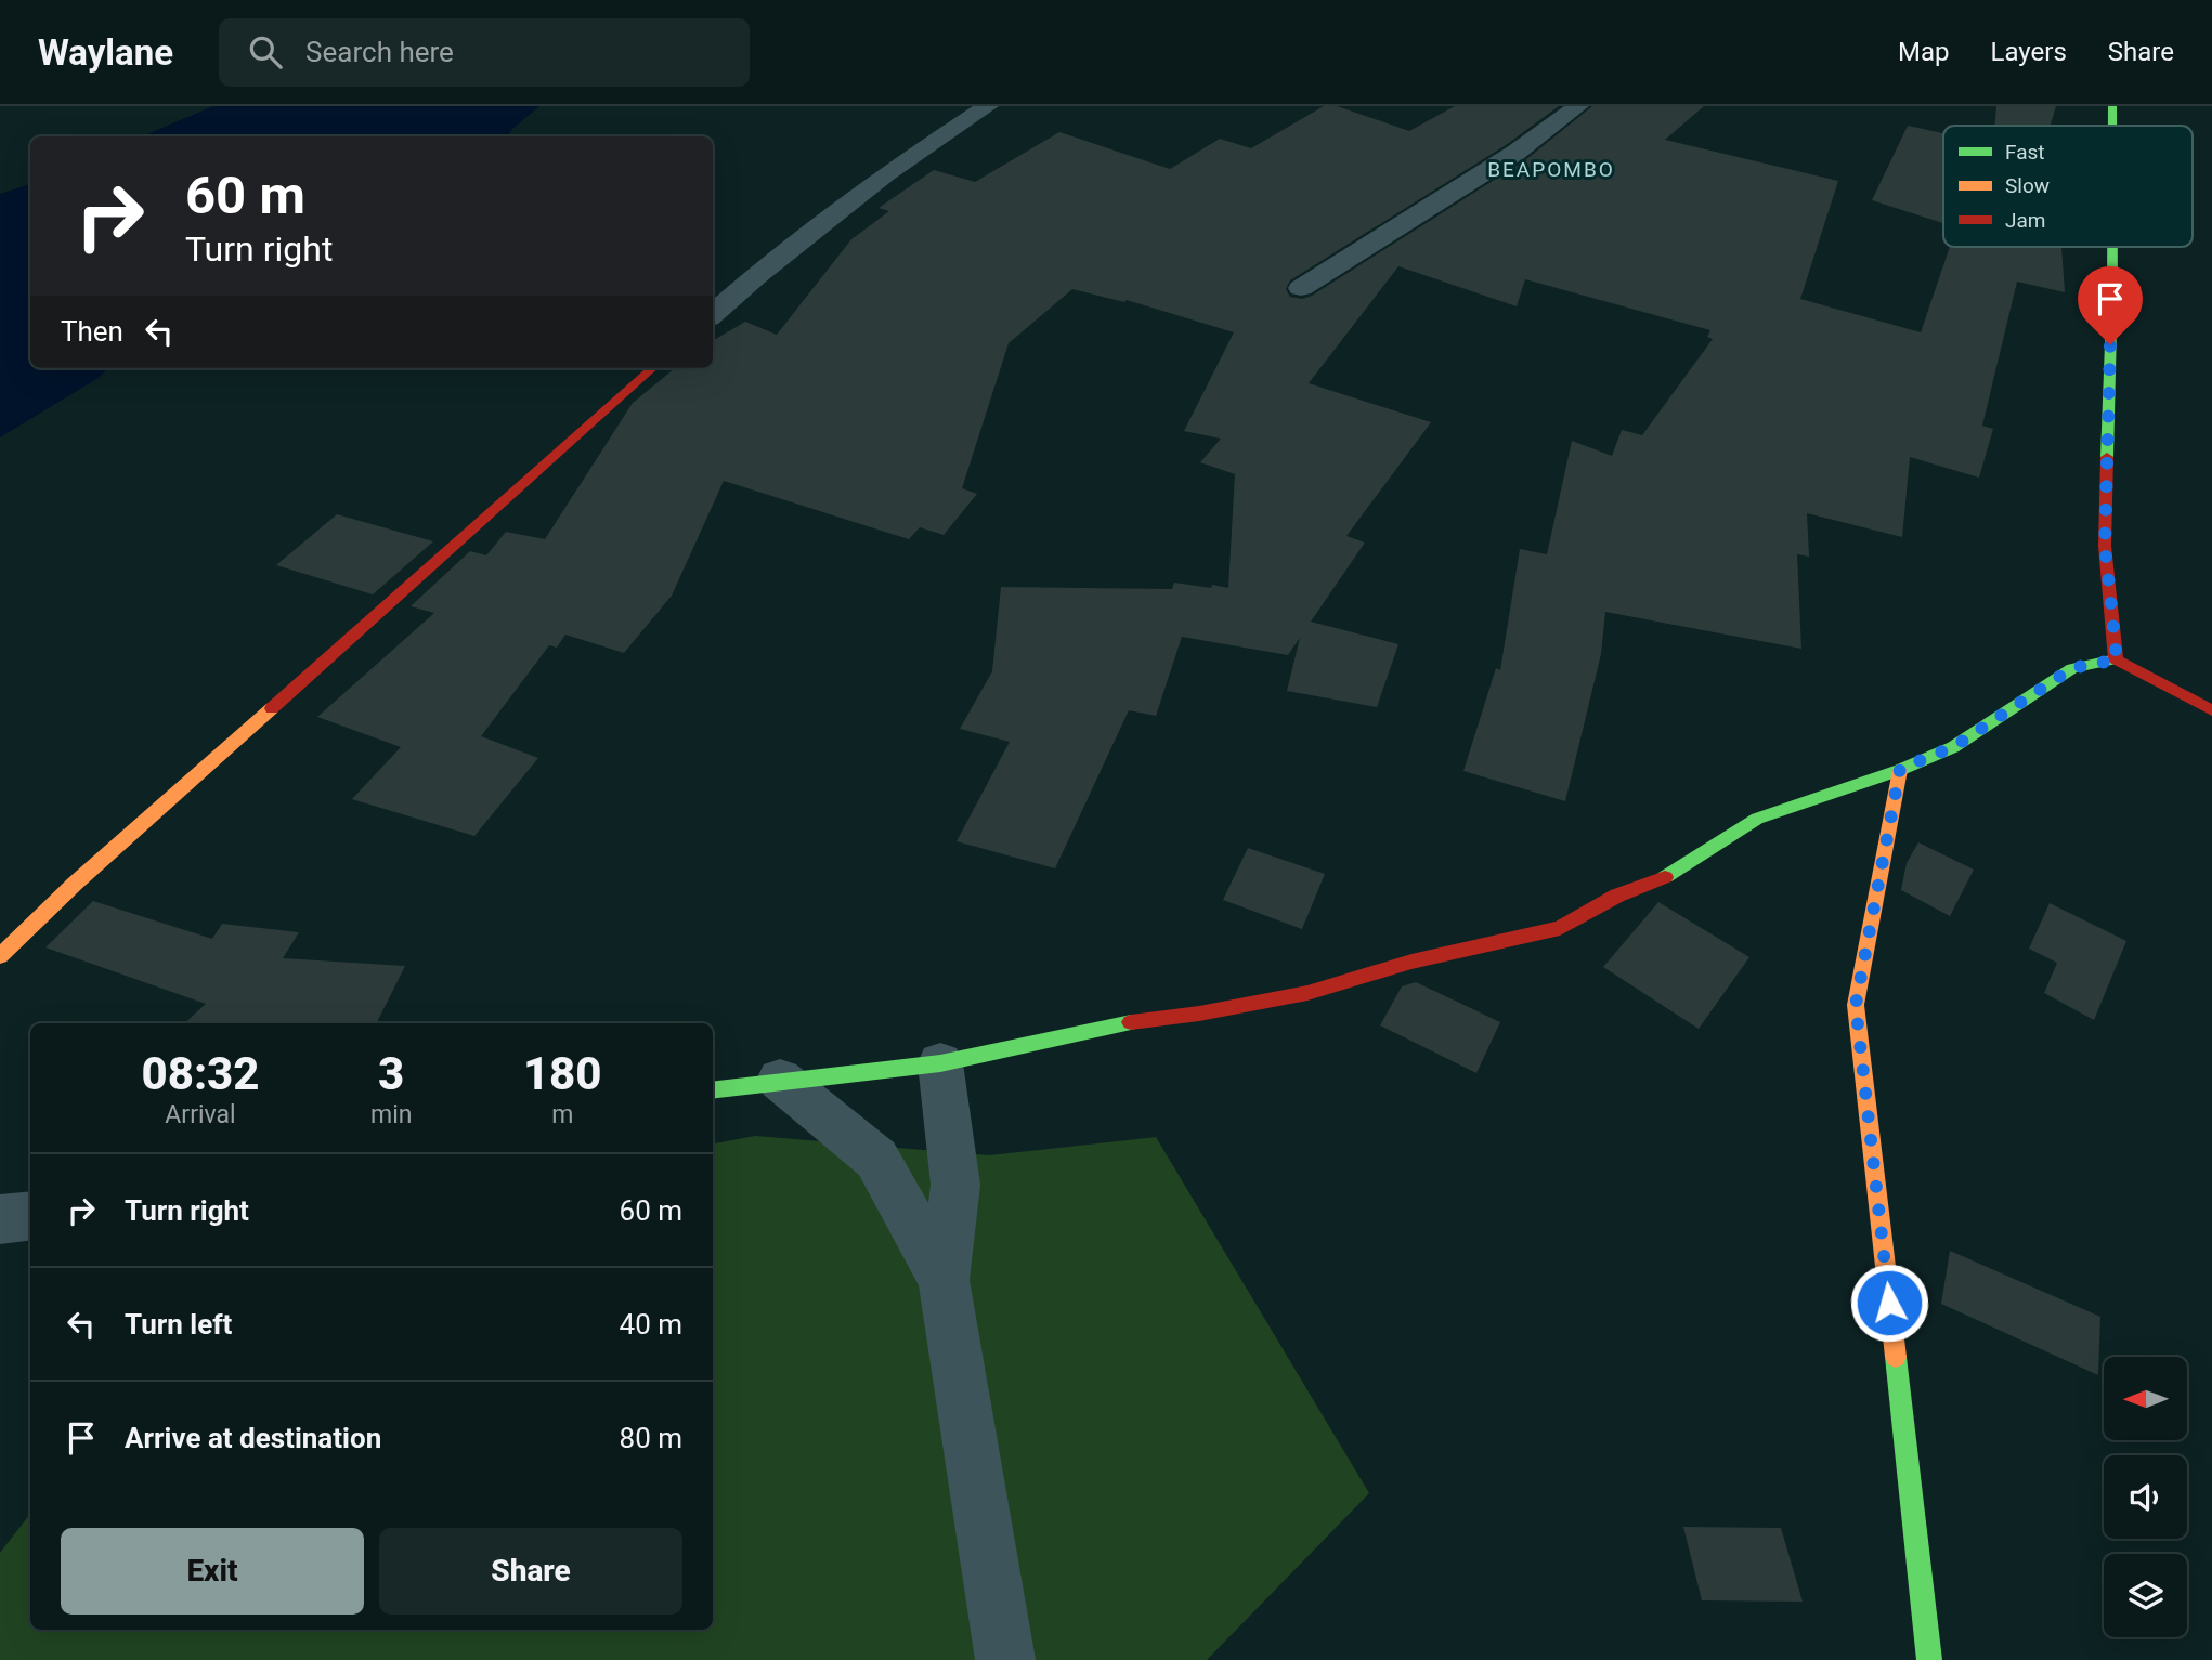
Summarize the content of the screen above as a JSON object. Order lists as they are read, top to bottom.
{
  "districts": ["BEAPOMBO"],
  "legend": ["Fast", "Slow", "Jam"],
  "north": "left",
  "page": {
    "header": "Waylane",
    "search": "Search here",
    "nav": ["Map", "Layers", "Share"],
    "turn": ["60 m", "Turn right"],
    "then": "Then",
    "eta": [
      "08:32",
      "Arrival",
      "3",
      "min",
      "180",
      "m"
    ],
    "list": [
      {
        "name": "Turn right",
        "value": "60 m"
      },
      {
        "name": "Turn left",
        "value": "40 m"
      },
      {
        "name": "Arrive at destination",
        "value": "80 m"
      }
    ],
    "buttons": ["Exit", "Share"]
  }
}
